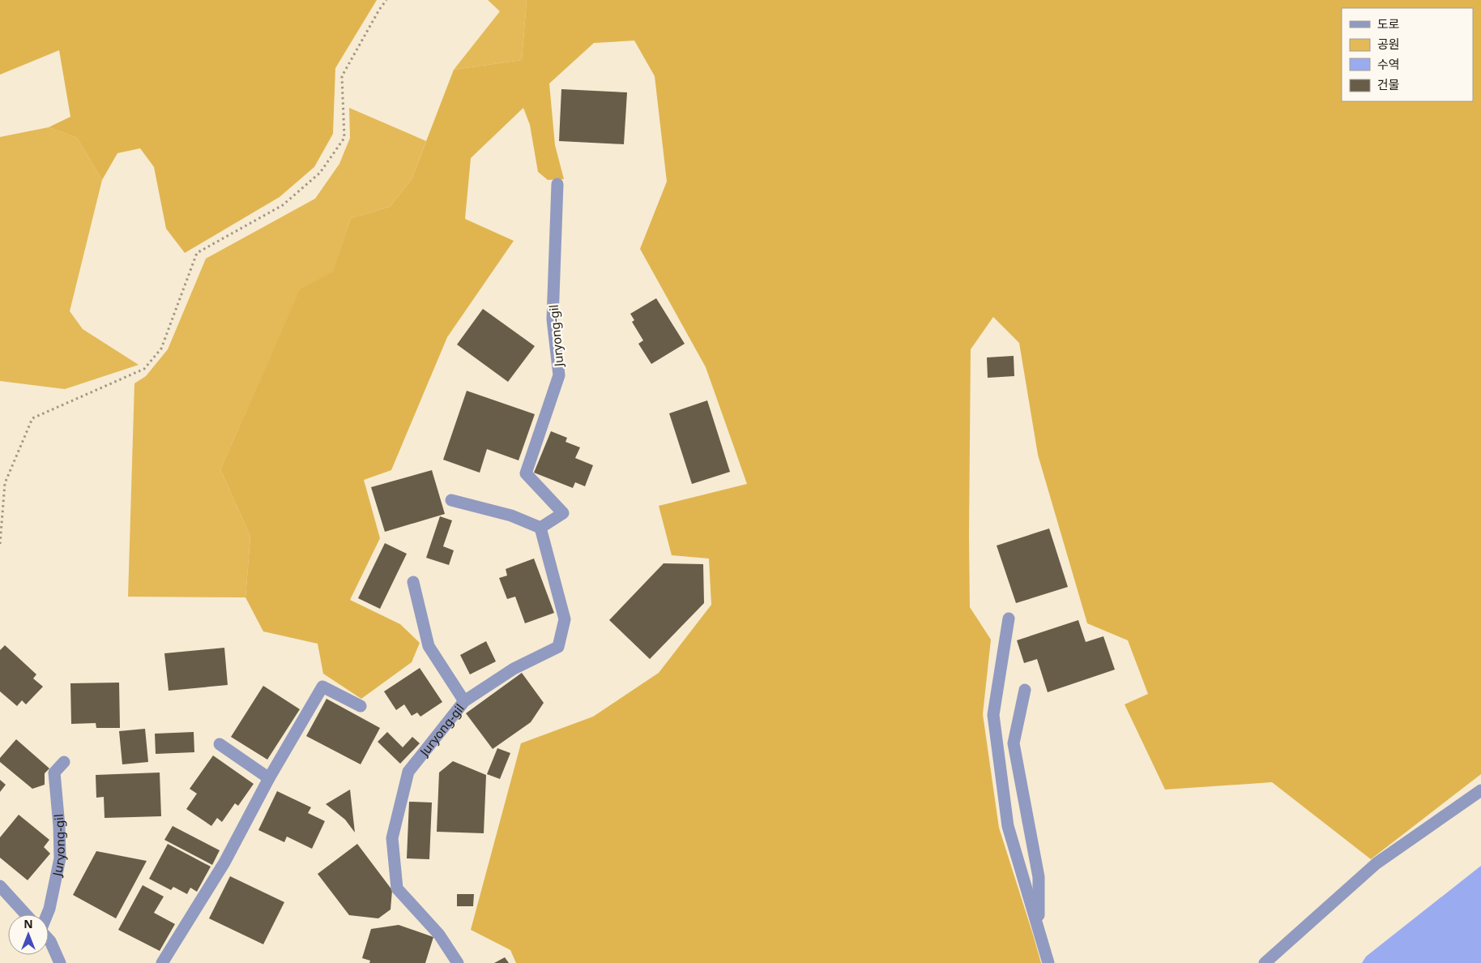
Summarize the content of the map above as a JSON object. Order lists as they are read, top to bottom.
{
  "streets": {
    "street": ["Juryong-gil"]
  },
  "legend": [
    "도로",
    "공원",
    "수역",
    "건물"
  ],
  "north": "top"
}
